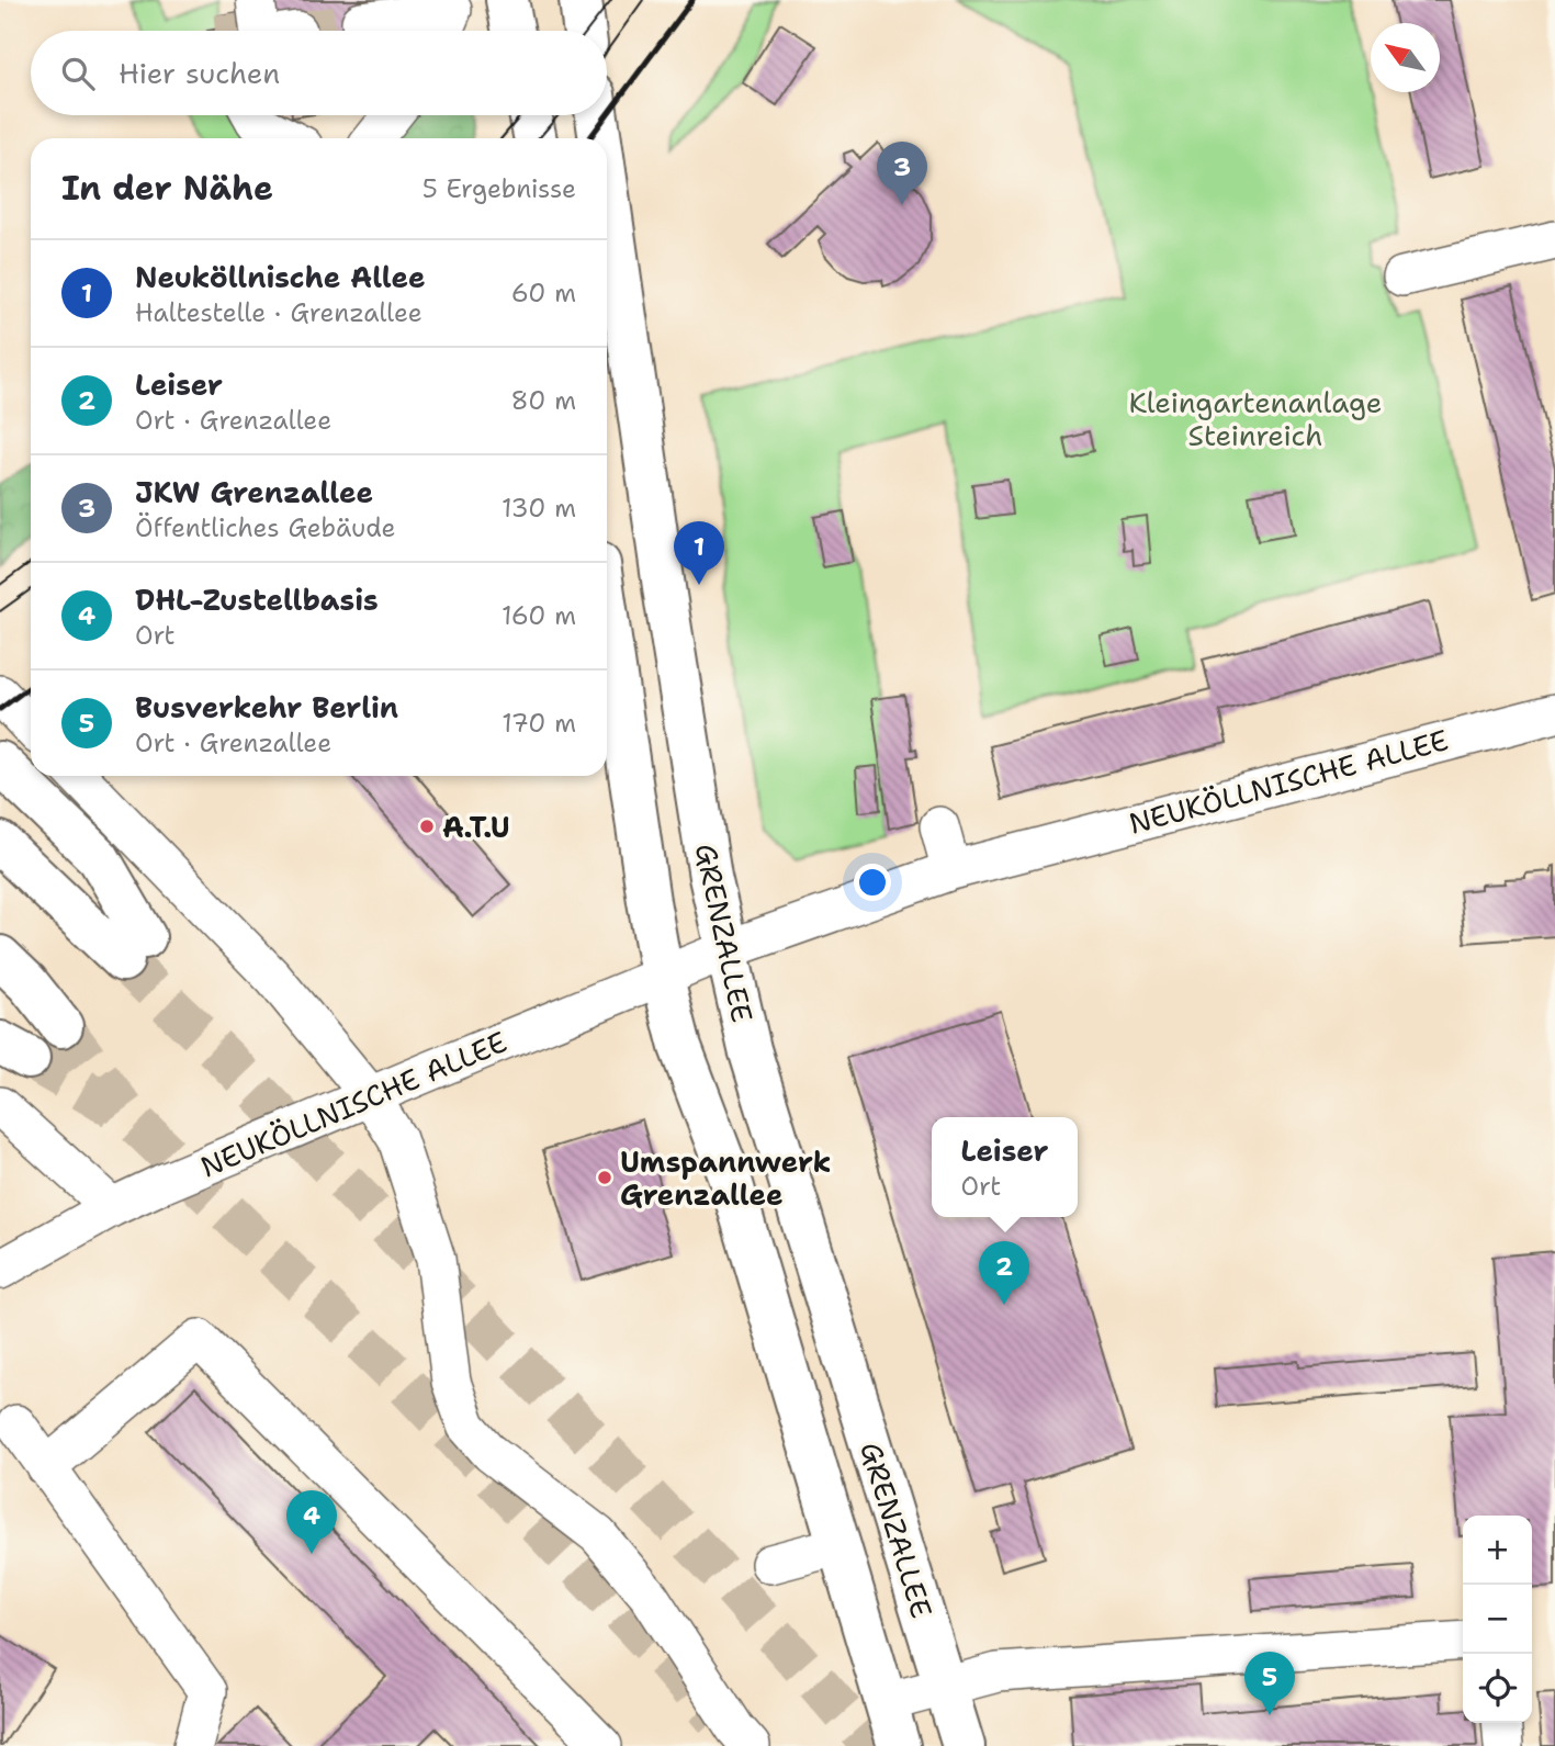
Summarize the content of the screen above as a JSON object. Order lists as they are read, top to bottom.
{
  "streets": {
    "main road": ["GRENZALLEE"],
    "street": ["NEUKÖLLNISCHE ALLEE"]
  },
  "crossings": [
    ["NEUKÖLLNISCHE ALLEE", "GRENZALLEE"]
  ],
  "parks": ["Kleingartenanlage Steinreich"],
  "places": ["A.T.U", "Umspannwerk Grenzallee"],
  "north": "top left",
  "page": {
    "search": "Hier suchen",
    "heading": ["In der Nähe", "5 Ergebnisse"],
    "pins": [
      "3",
      "1",
      "2",
      "4",
      "5"
    ],
    "list": [
      {
        "mark": "1",
        "name": "Neuköllnische Allee",
        "note": "Haltestelle · Grenzallee",
        "value": "60 m"
      },
      {
        "mark": "2",
        "name": "Leiser",
        "note": "Ort · Grenzallee",
        "value": "80 m"
      },
      {
        "mark": "3",
        "name": "JKW Grenzallee",
        "note": "Öffentliches Gebäude",
        "value": "130 m"
      },
      {
        "mark": "4",
        "name": "DHL-Zustellbasis",
        "note": "Ort",
        "value": "160 m"
      },
      {
        "mark": "5",
        "name": "Busverkehr Berlin",
        "note": "Ort · Grenzallee",
        "value": "170 m"
      }
    ],
    "popup": ["Leiser", "Ort"],
    "map_buttons": ["+", "−"]
  }
}
